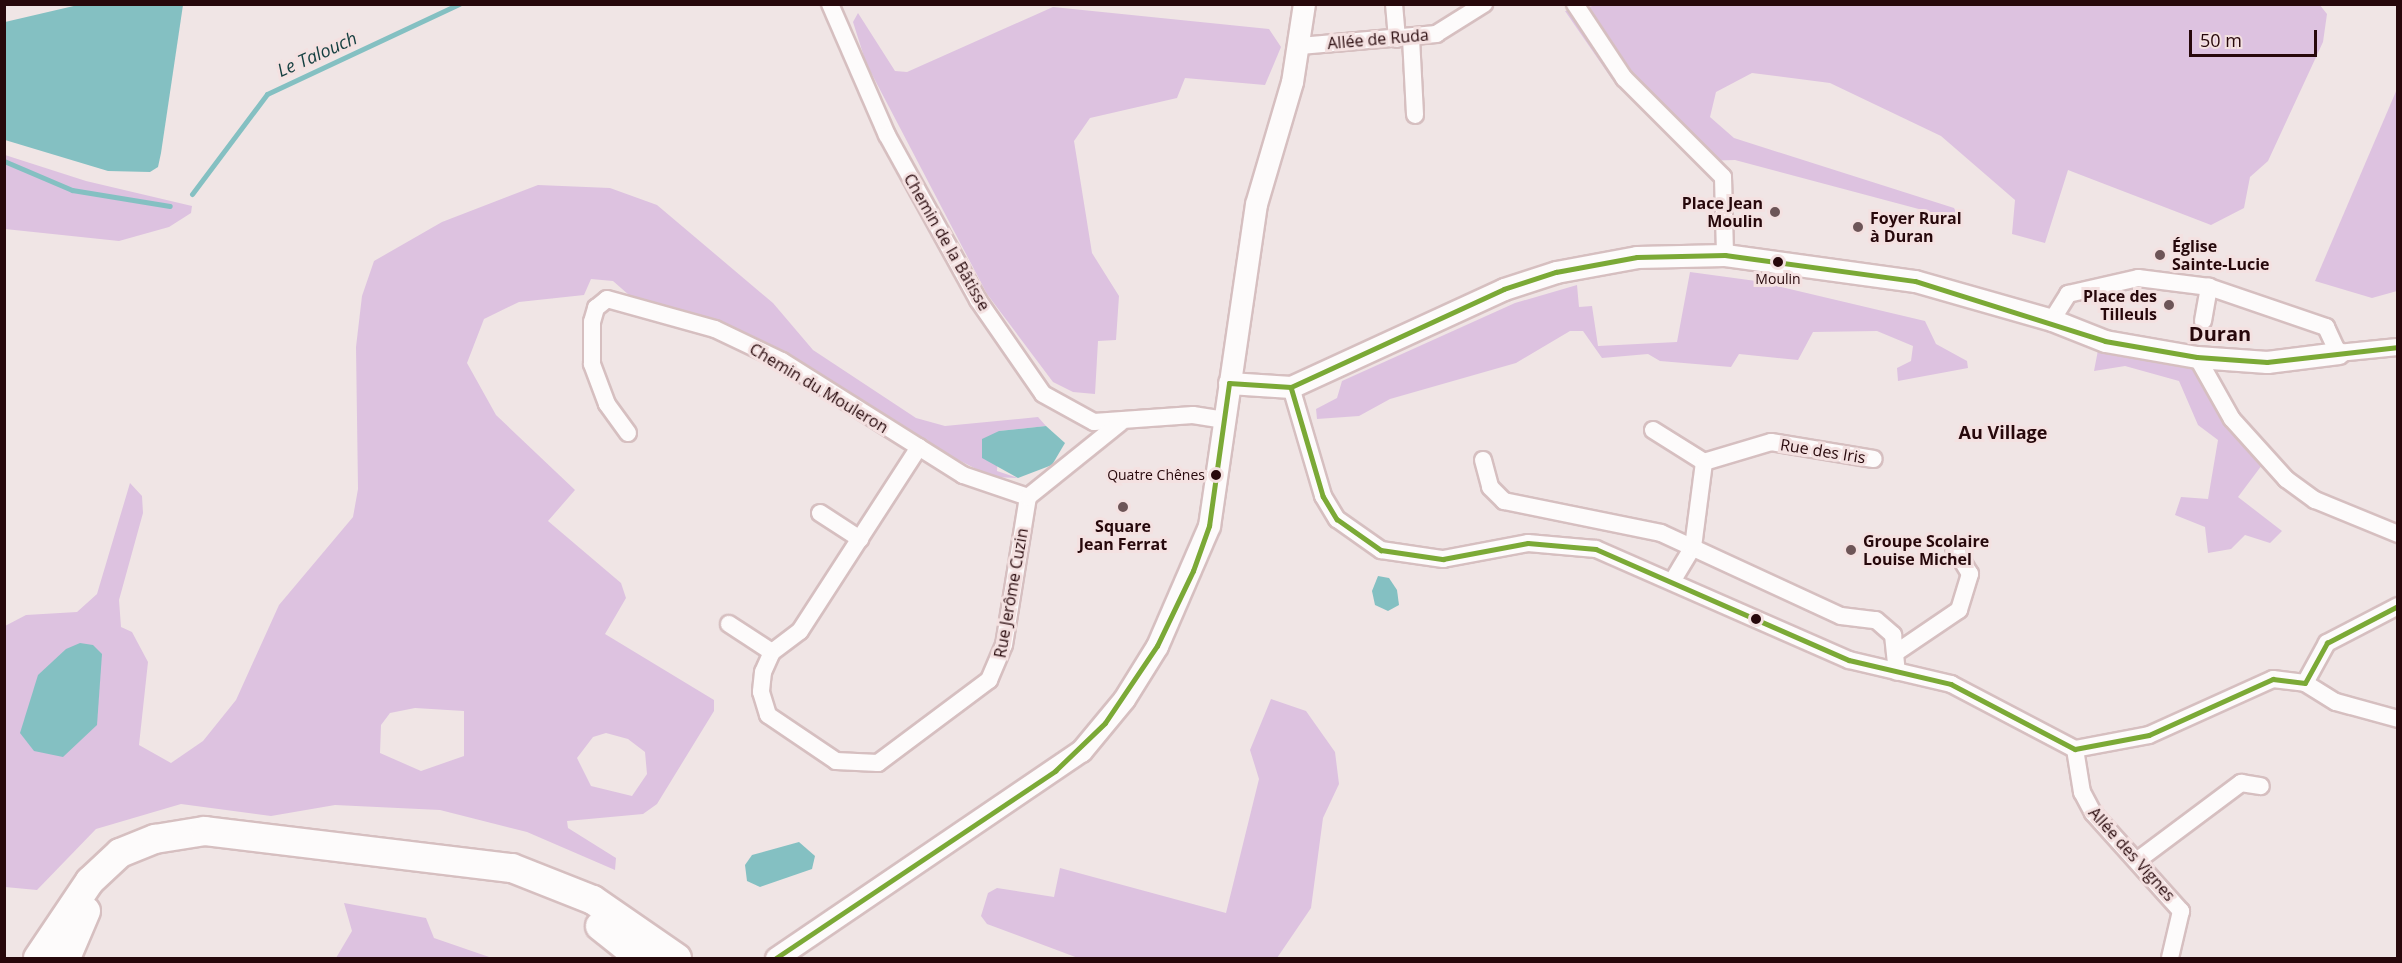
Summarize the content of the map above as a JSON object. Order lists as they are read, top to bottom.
{
  "streets": {
    "street": [
      "Allée de Ruda",
      "Chemin de la Bâtisse",
      "Chemin du Mouleron",
      "Rue des Iris",
      "Rue Jerôme Cuzin",
      "Allée des Vignes"
    ]
  },
  "crossings": [
    ["Chemin du Mouleron", "Rue Jerôme Cuzin"]
  ],
  "districts": ["Duran", "Au Village"],
  "water": ["Le Talouch"],
  "places": [
    "Place Jean Moulin",
    "Foyer Rural à Duran",
    "Église Sainte-Lucie",
    "Moulin",
    "Place des Tilleuls",
    "Quatre Chênes",
    "Square Jean Ferrat",
    "Groupe Scolaire Louise Michel"
  ],
  "scale_bar": "50 m"
}
